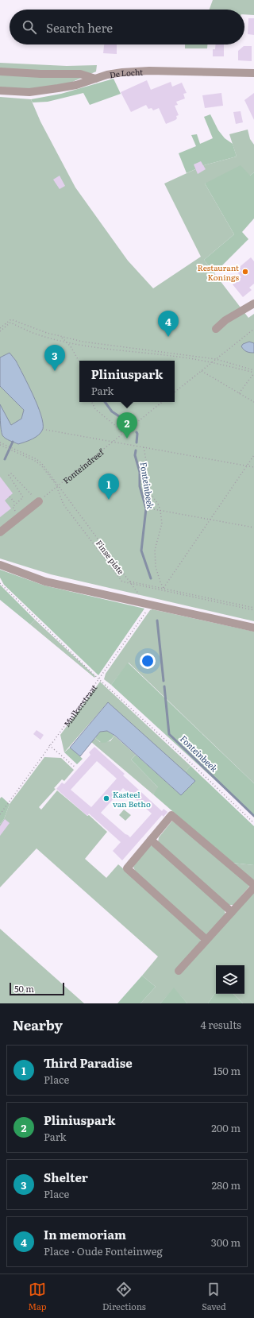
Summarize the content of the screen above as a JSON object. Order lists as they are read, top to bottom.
{
  "streets": {
    "street": ["De Locht"],
    "path": ["Fonteindreef", "Finse piste", "Mulkerstraat"]
  },
  "crossings": [
    ["Fonteindreef", "Finse piste"]
  ],
  "water": ["Fonteinbeek"],
  "places": ["Restaurant Konings", "Kasteel van Betho"],
  "scale_bar": "50 m",
  "page": {
    "search": "Search here",
    "pins": [
      "4",
      "3",
      "2",
      "1"
    ],
    "popup": ["Pliniuspark", "Park"],
    "scale": "50 m",
    "heading": ["Nearby", "4 results"],
    "list": [
      {
        "mark": "1",
        "name": "Third Paradise",
        "note": "Place",
        "value": "150 m"
      },
      {
        "mark": "2",
        "name": "Pliniuspark",
        "note": "Park",
        "value": "200 m"
      },
      {
        "mark": "3",
        "name": "Shelter",
        "note": "Place",
        "value": "280 m"
      },
      {
        "mark": "4",
        "name": "In memoriam",
        "note": "Place · Oude Fonteinweg",
        "value": "300 m"
      }
    ],
    "nav": ["Map", "Directions", "Saved"]
  }
}
